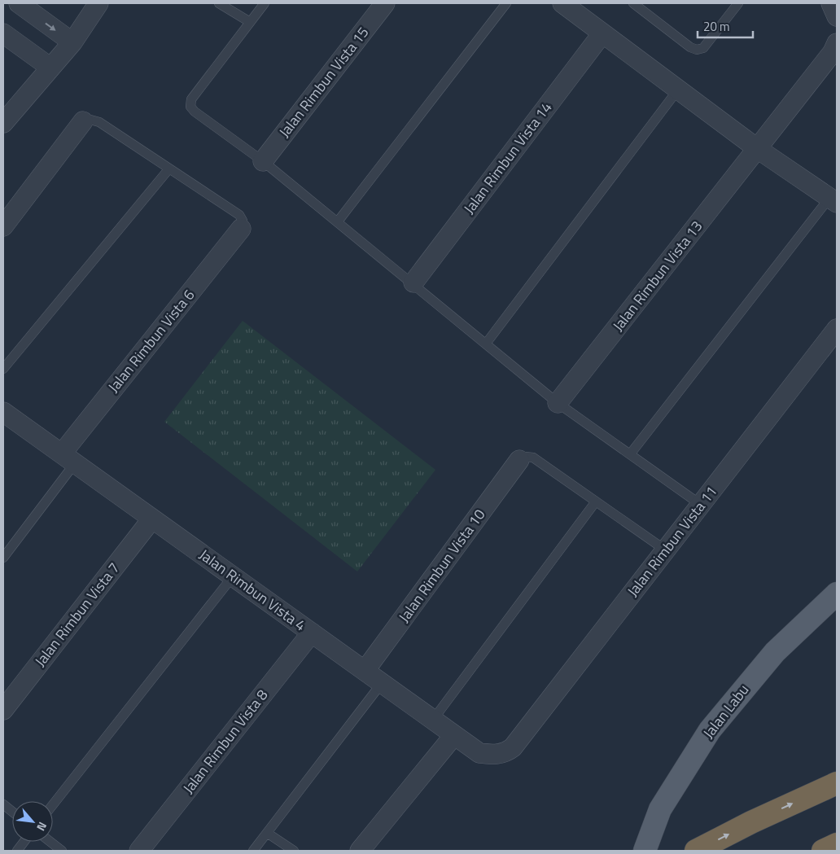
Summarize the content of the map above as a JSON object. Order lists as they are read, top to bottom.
{
  "streets": {
    "main road": ["Jalan Labu"],
    "street": [
      "Jalan Rimbun Vista 15",
      "Jalan Rimbun Vista 14",
      "Jalan Rimbun Vista 13",
      "Jalan Rimbun Vista 6",
      "Jalan Rimbun Vista 11",
      "Jalan Rimbun Vista 10",
      "Jalan Rimbun Vista 4",
      "Jalan Rimbun Vista 7",
      "Jalan Rimbun Vista 8"
    ]
  },
  "crossings": [
    ["Jalan Rimbun Vista 6", "Jalan Rimbun Vista 4"],
    ["Jalan Rimbun Vista 11", "Jalan Rimbun Vista 4"],
    ["Jalan Rimbun Vista 10", "Jalan Rimbun Vista 4"],
    ["Jalan Rimbun Vista 4", "Jalan Rimbun Vista 7"],
    ["Jalan Rimbun Vista 4", "Jalan Rimbun Vista 8"]
  ],
  "scale_bar": "20 m",
  "north": "bottom right"
}
